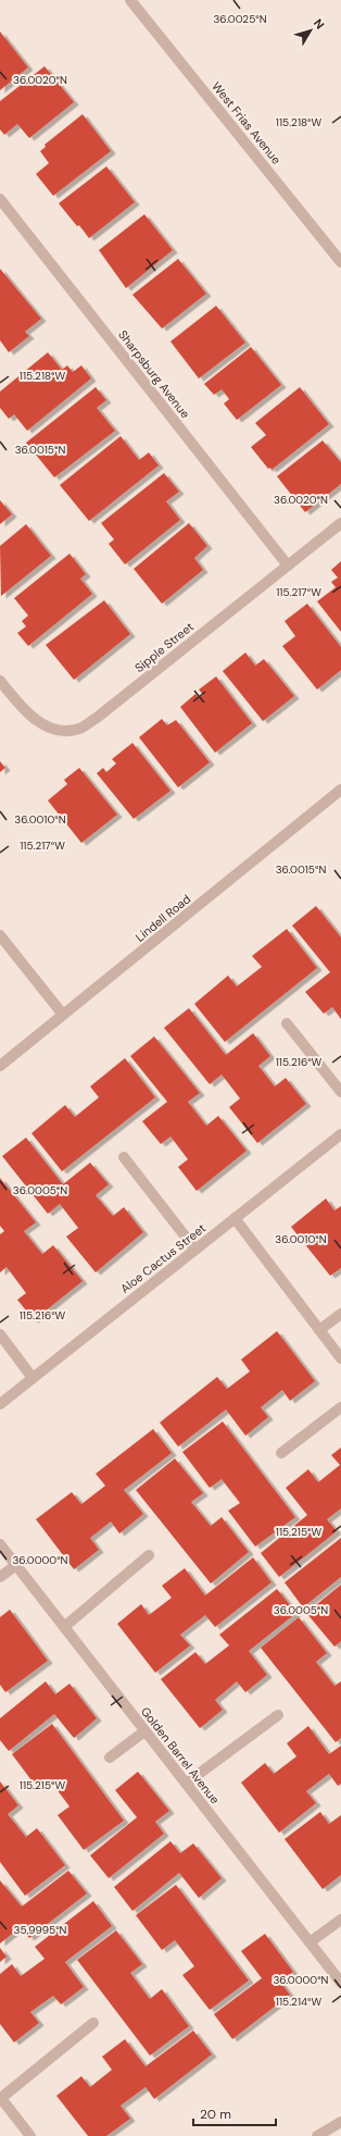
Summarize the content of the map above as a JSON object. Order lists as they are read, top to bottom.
{
  "streets": {
    "street": [
      "West Frias Avenue",
      "Sharpsburg Avenue",
      "Sipple Street",
      "Lindell Road",
      "Aloe Cactus Street",
      "Golden Barrel Avenue"
    ]
  },
  "crossings": [
    ["Sharpsburg Avenue", "Sipple Street"]
  ],
  "scale_bar": "20 m",
  "north": "top right",
  "coordinates": [
    "36.0025°N",
    "36.0020°N",
    "115.218°W",
    "36.0015°N",
    "115.217°W",
    "36.0010°N",
    "115.216°W",
    "36.0005°N",
    "115.215°W",
    "36.0000°N",
    "35.9995°N",
    "115.214°W"
  ]
}
